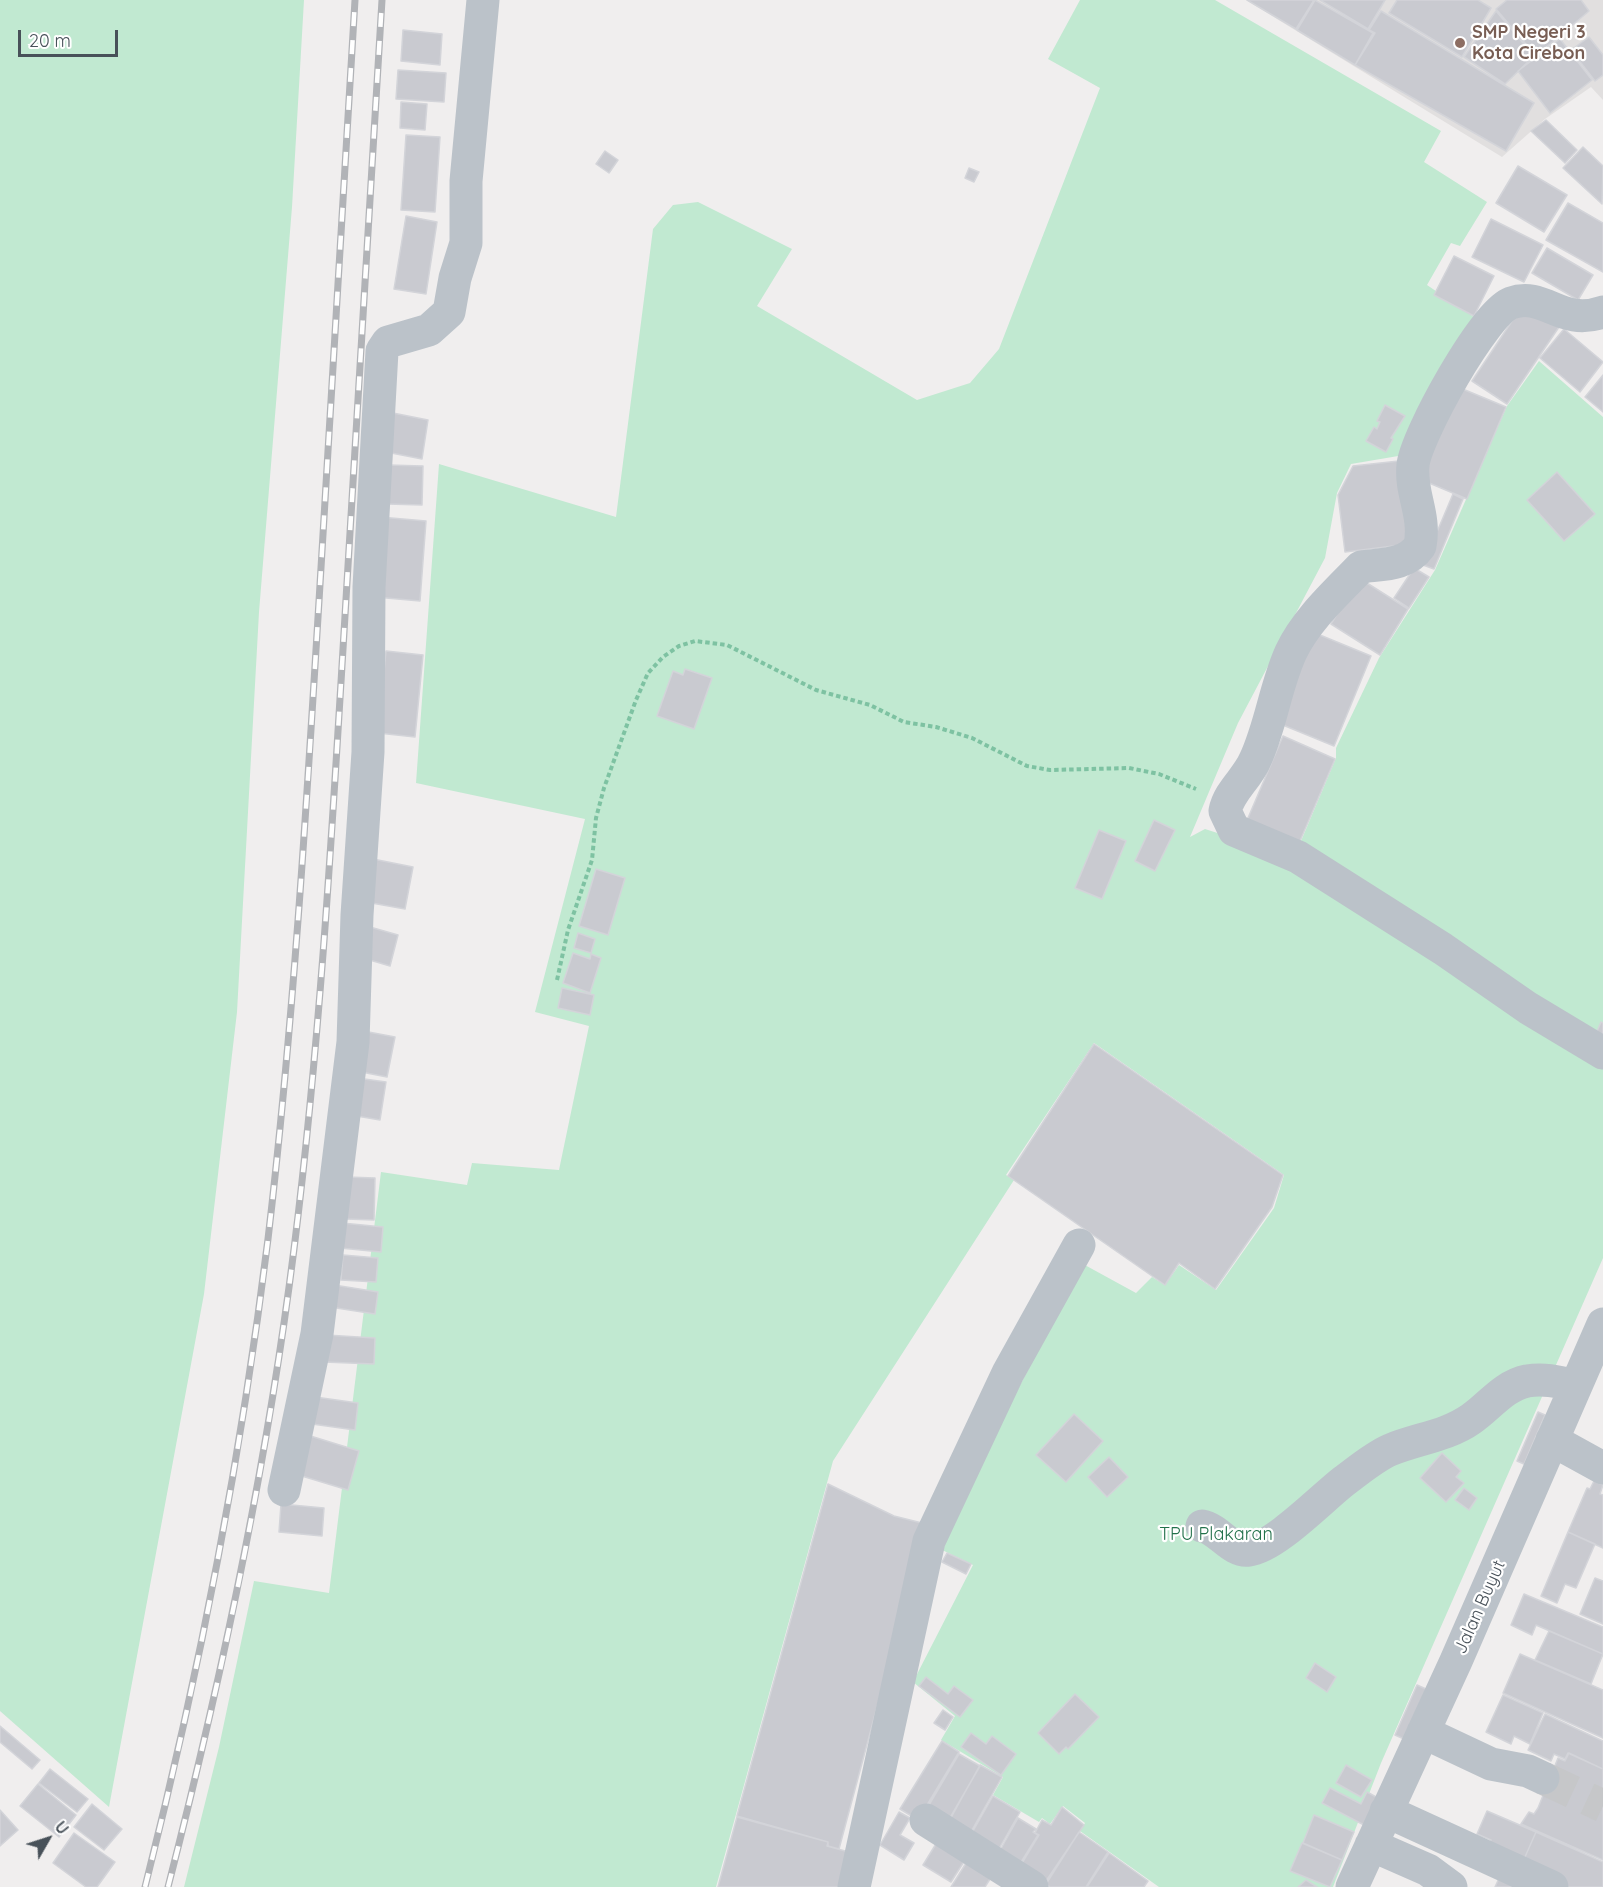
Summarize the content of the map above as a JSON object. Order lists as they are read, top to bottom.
{
  "streets": {
    "street": ["Jalan Buyut"]
  },
  "parks": ["TPU Plakaran"],
  "places": ["SMP Negeri 3 Kota Cirebon"],
  "scale_bar": "20 m",
  "north": "top right"
}
